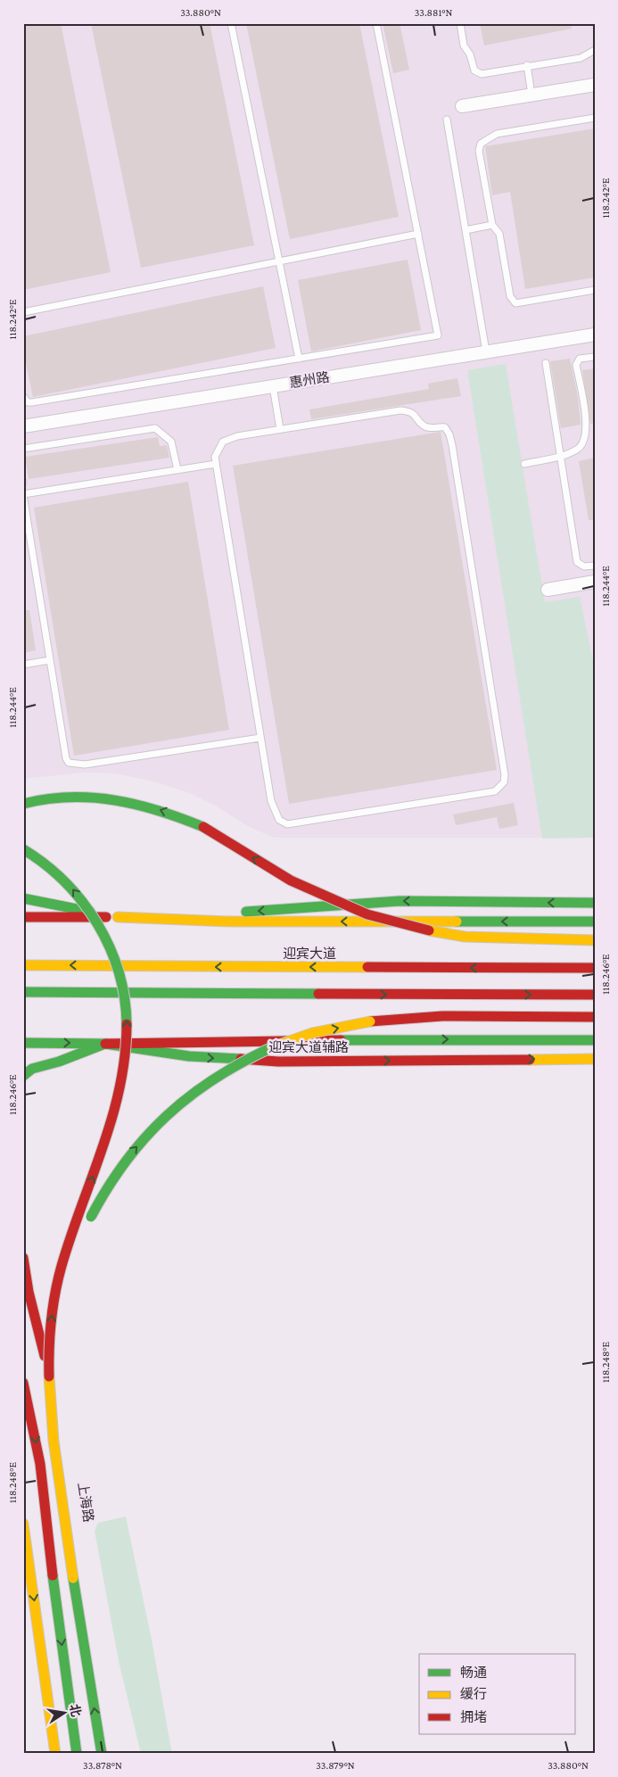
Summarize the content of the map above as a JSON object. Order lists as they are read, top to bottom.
{
  "streets": {
    "main road": ["迎宾大道", "迎宾大道辅路", "上海路"],
    "street": ["惠州路"]
  },
  "legend": ["畅通", "缓行", "拥堵"],
  "north": "right",
  "coordinates": [
    "33.880°N",
    "33.881°N",
    "118.242°E",
    "118.244°E",
    "118.246°E",
    "118.248°E",
    "33.878°N",
    "33.879°N"
  ]
}
